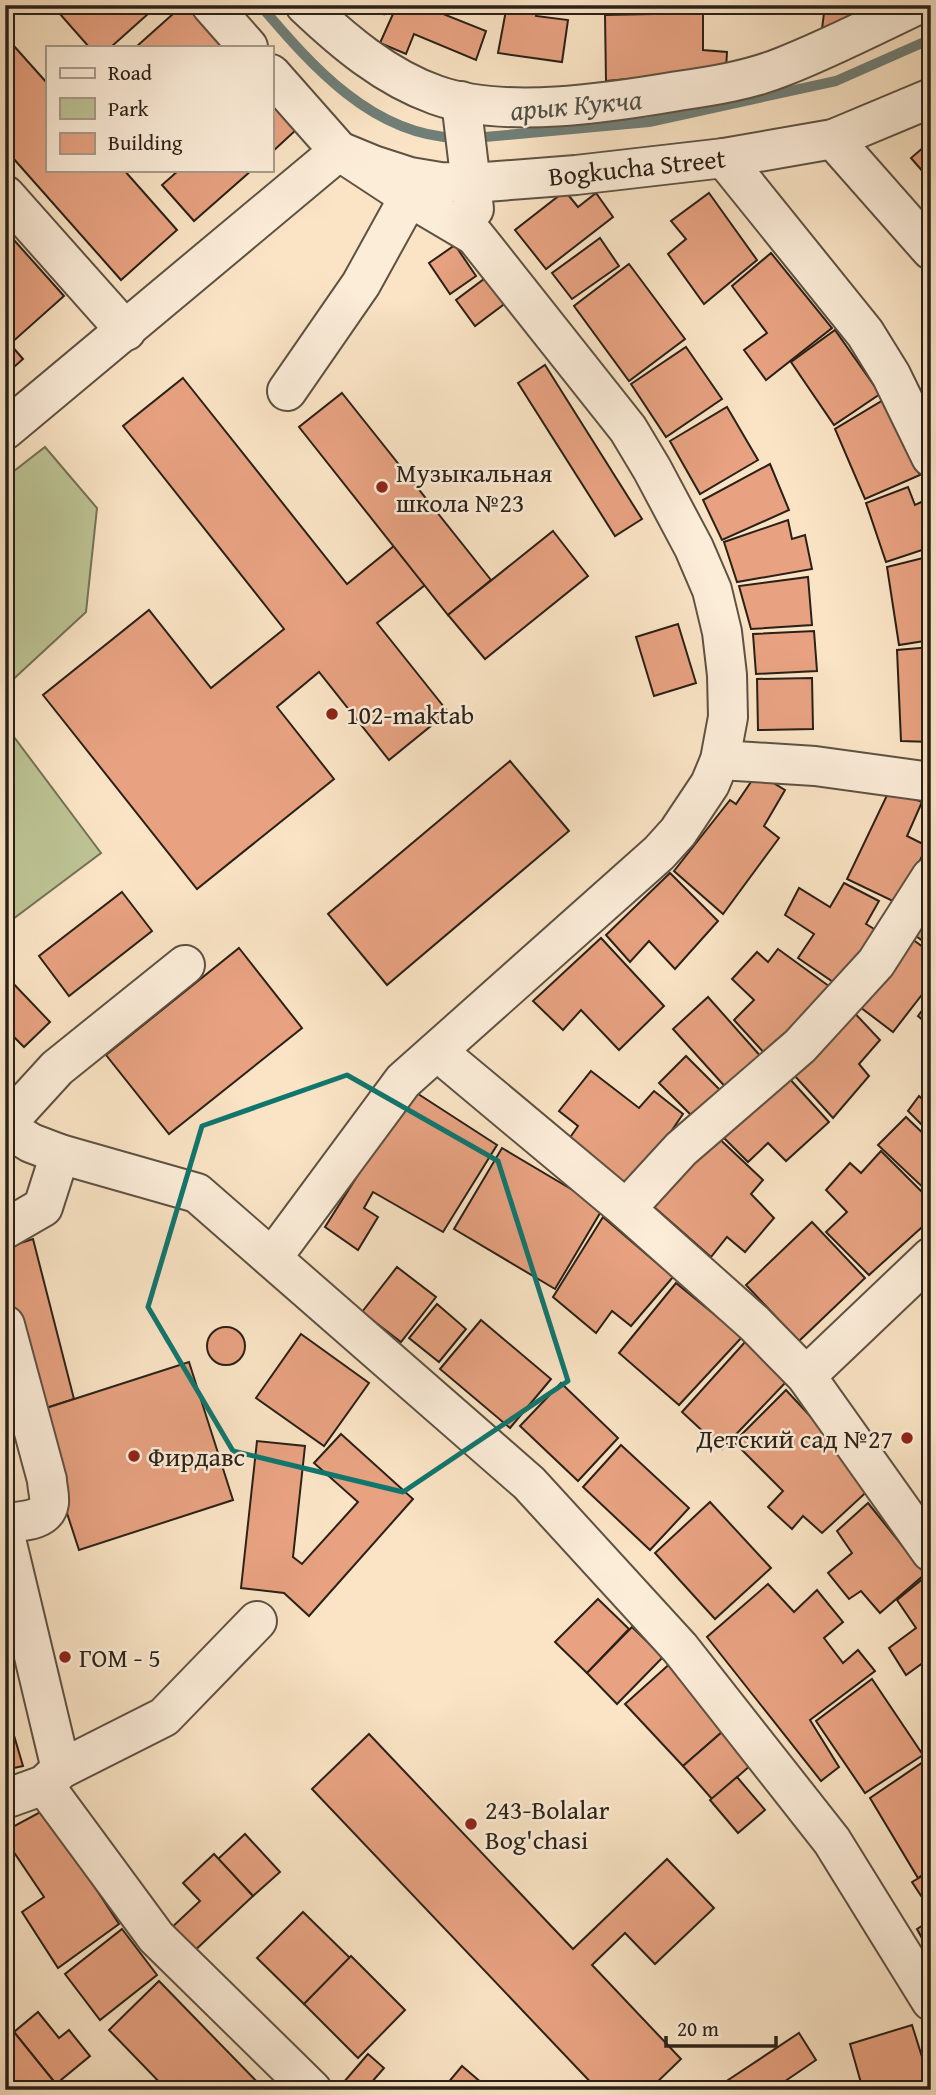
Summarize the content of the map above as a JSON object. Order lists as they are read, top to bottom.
{
  "streets": {
    "street": ["Bogkucha Street"]
  },
  "water": ["арык Кукча"],
  "places": [
    "Музыкальная школа №23",
    "102-maktab",
    "Детский сад №27",
    "Фирдавс",
    "ГОМ - 5",
    "243-Bolalar Bog'chasi"
  ],
  "legend": ["Road", "Park", "Building"],
  "scale_bar": "20 m"
}
